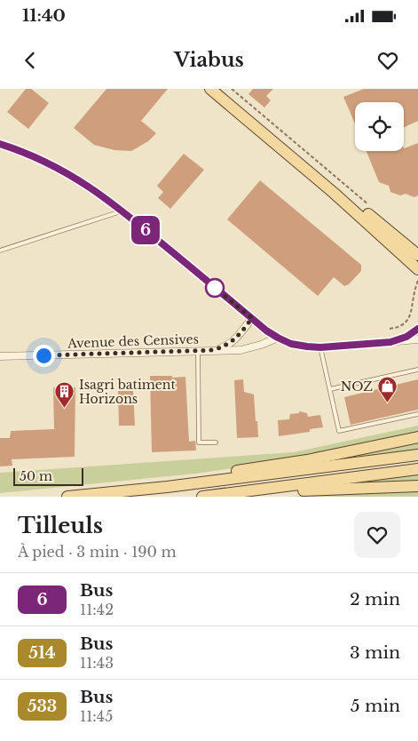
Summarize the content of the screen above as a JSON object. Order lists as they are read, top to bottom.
{
  "streets": {
    "street": ["Avenue des Censives"]
  },
  "places": {
    "shop": ["NOZ"],
    "building": ["Isagri batiment Horizons"]
  },
  "lines": ["bus line 6"],
  "scale_bar": "50 m",
  "page": {
    "status": "11:40",
    "header": "Viabus",
    "on_map": "6",
    "scale": "50 m",
    "heading": ["Tilleuls", "À pied · 3 min · 190 m"],
    "list": [
      {
        "mark": "6",
        "name": "Bus",
        "note": "11:42",
        "value": "2 min"
      },
      {
        "mark": "514",
        "name": "Bus",
        "note": "11:43",
        "value": "3 min"
      },
      {
        "mark": "533",
        "name": "Bus",
        "note": "11:45",
        "value": "5 min"
      }
    ]
  }
}
